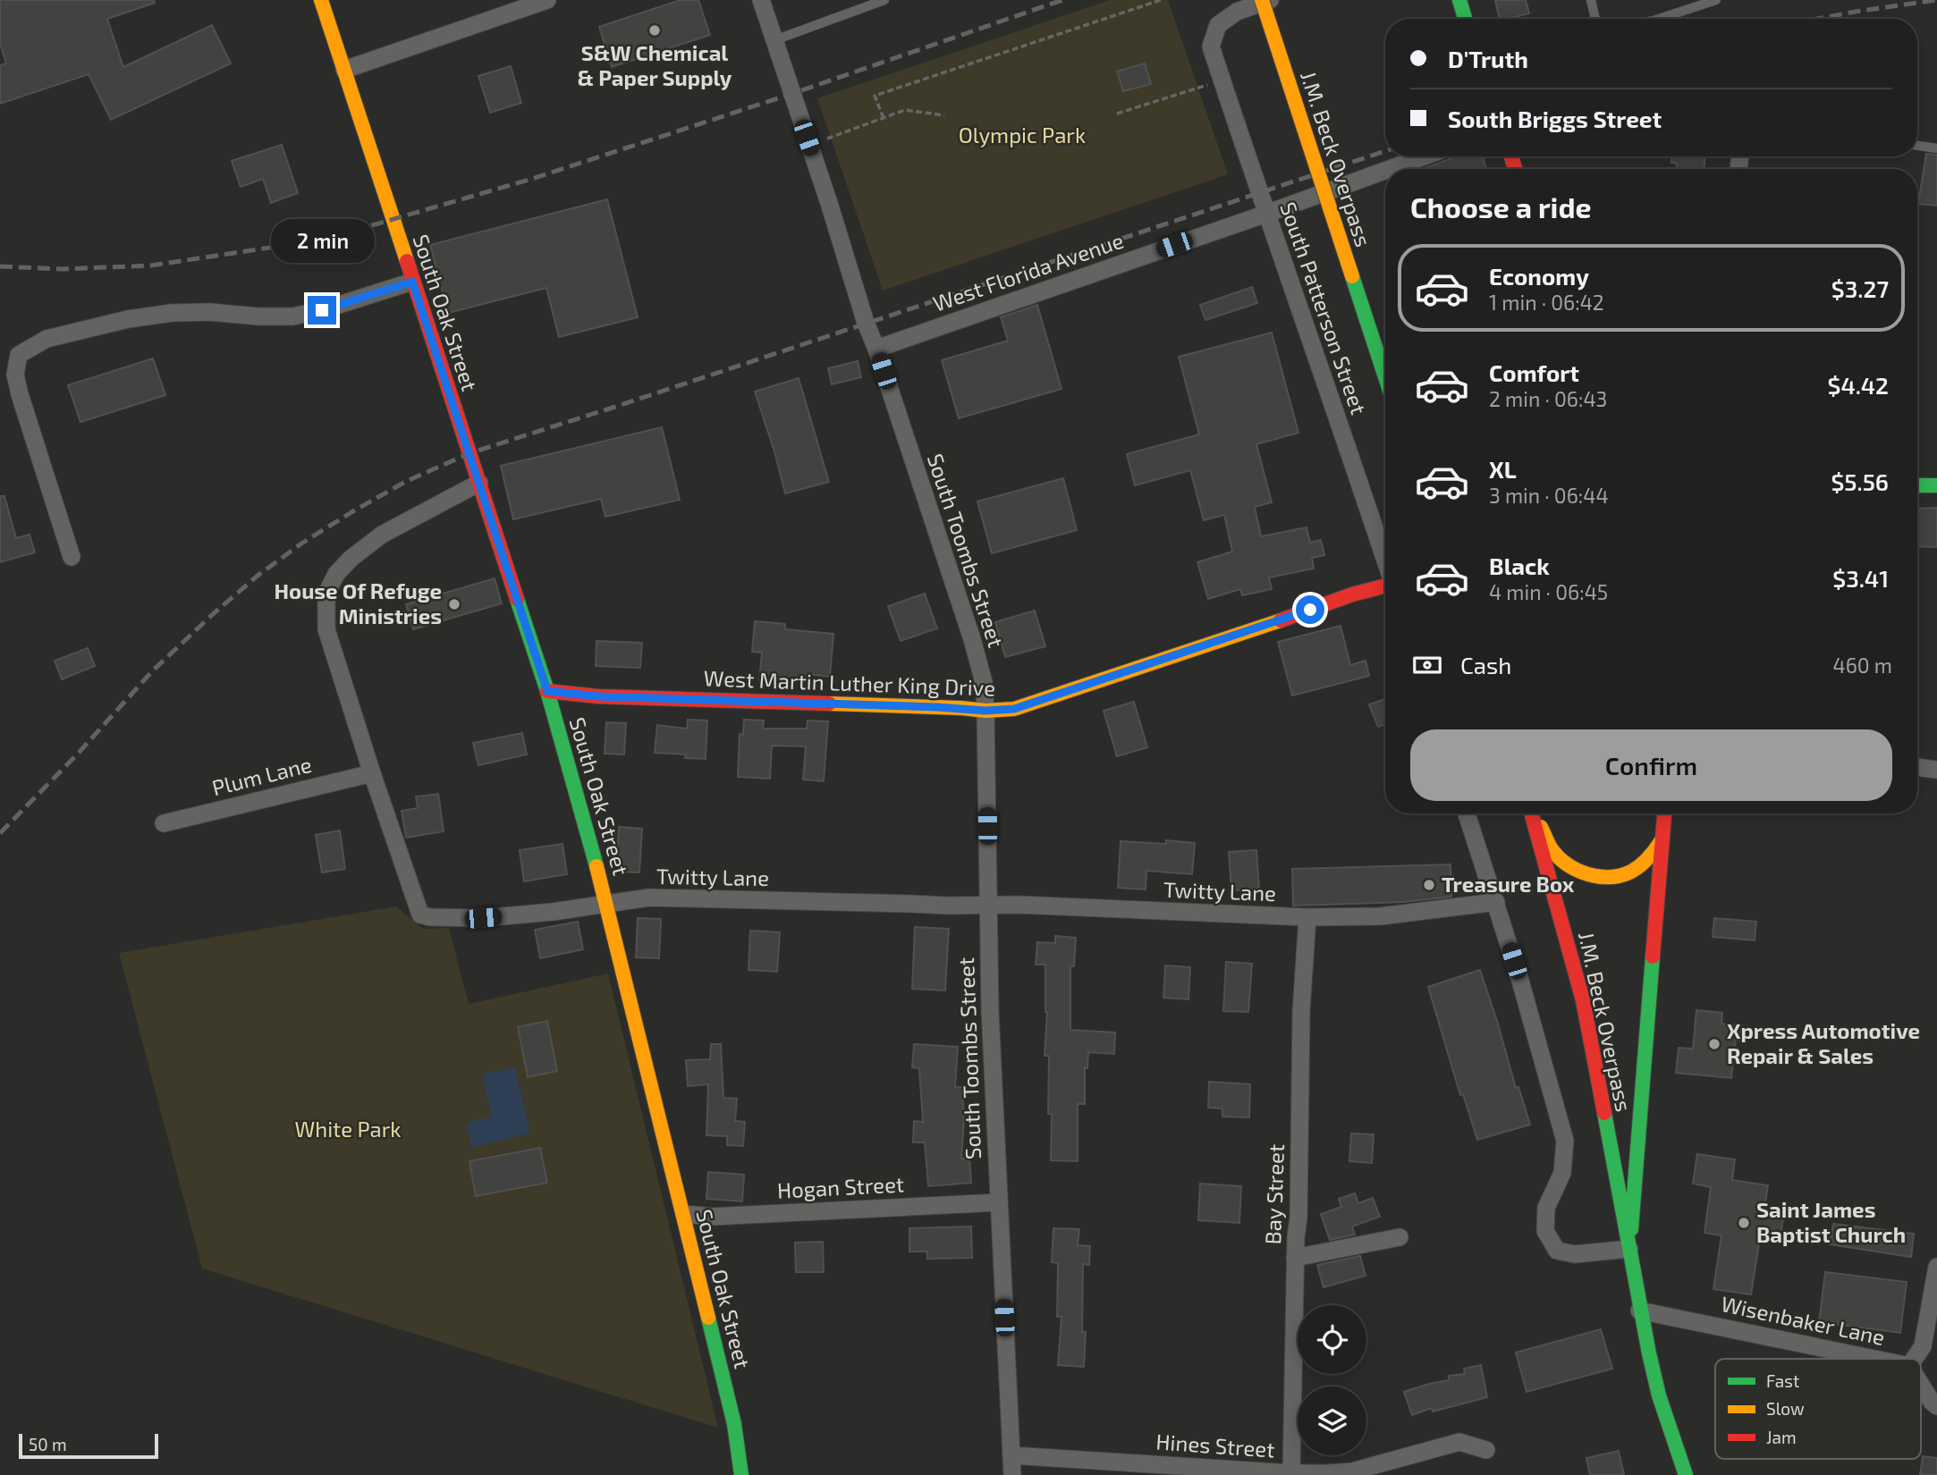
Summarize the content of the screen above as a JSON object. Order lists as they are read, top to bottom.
{
  "streets": {
    "main road": ["J.M. Beck Overpass", "South Oak Street", "West Martin Luther King Drive"],
    "street": [
      "West Florida Avenue",
      "South Patterson Street",
      "South Toombs Street",
      "Plum Lane",
      "Twitty Lane",
      "Hogan Street",
      "Bay Street",
      "Wisenbaker Lane",
      "Hines Street"
    ]
  },
  "crossings": [
    ["West Florida Avenue", "South Patterson Street"],
    ["West Florida Avenue", "South Toombs Street"],
    ["South Oak Street", "West Martin Luther King Drive"],
    ["South Oak Street", "Twitty Lane"],
    ["South Oak Street", "Hogan Street"],
    ["South Toombs Street", "West Martin Luther King Drive"],
    ["South Toombs Street", "Twitty Lane"],
    ["South Toombs Street", "Hogan Street"],
    ["South Toombs Street", "Hines Street"],
    ["Plum Lane", "Twitty Lane"],
    ["Twitty Lane", "Bay Street"],
    ["Bay Street", "Hines Street"]
  ],
  "parks": ["Olympic Park", "White Park"],
  "places": [
    "S&W Chemical & Paper Supply",
    "House Of Refuge Ministries",
    "Treasure Box",
    "Xpress Automotive Repair & Sales",
    "Saint James Baptist Church"
  ],
  "legend": ["Fast", "Slow", "Jam"],
  "scale_bar": "50 m",
  "page": {
    "banner": ["D'Truth", "South Briggs Street"],
    "heading": "Choose a ride",
    "bubble": "2 min",
    "list": [
      {
        "name": "Economy",
        "note": "1 min · 06:42",
        "value": "$3.27"
      },
      {
        "name": "Comfort",
        "note": "2 min · 06:43",
        "value": "$4.42"
      },
      {
        "name": "XL",
        "note": "3 min · 06:44",
        "value": "$5.56"
      },
      {
        "name": "Black",
        "note": "4 min · 06:45",
        "value": "$3.41"
      }
    ],
    "pay": ["Cash", "460 m"],
    "buttons": "Confirm",
    "scale": "50 m"
  }
}
